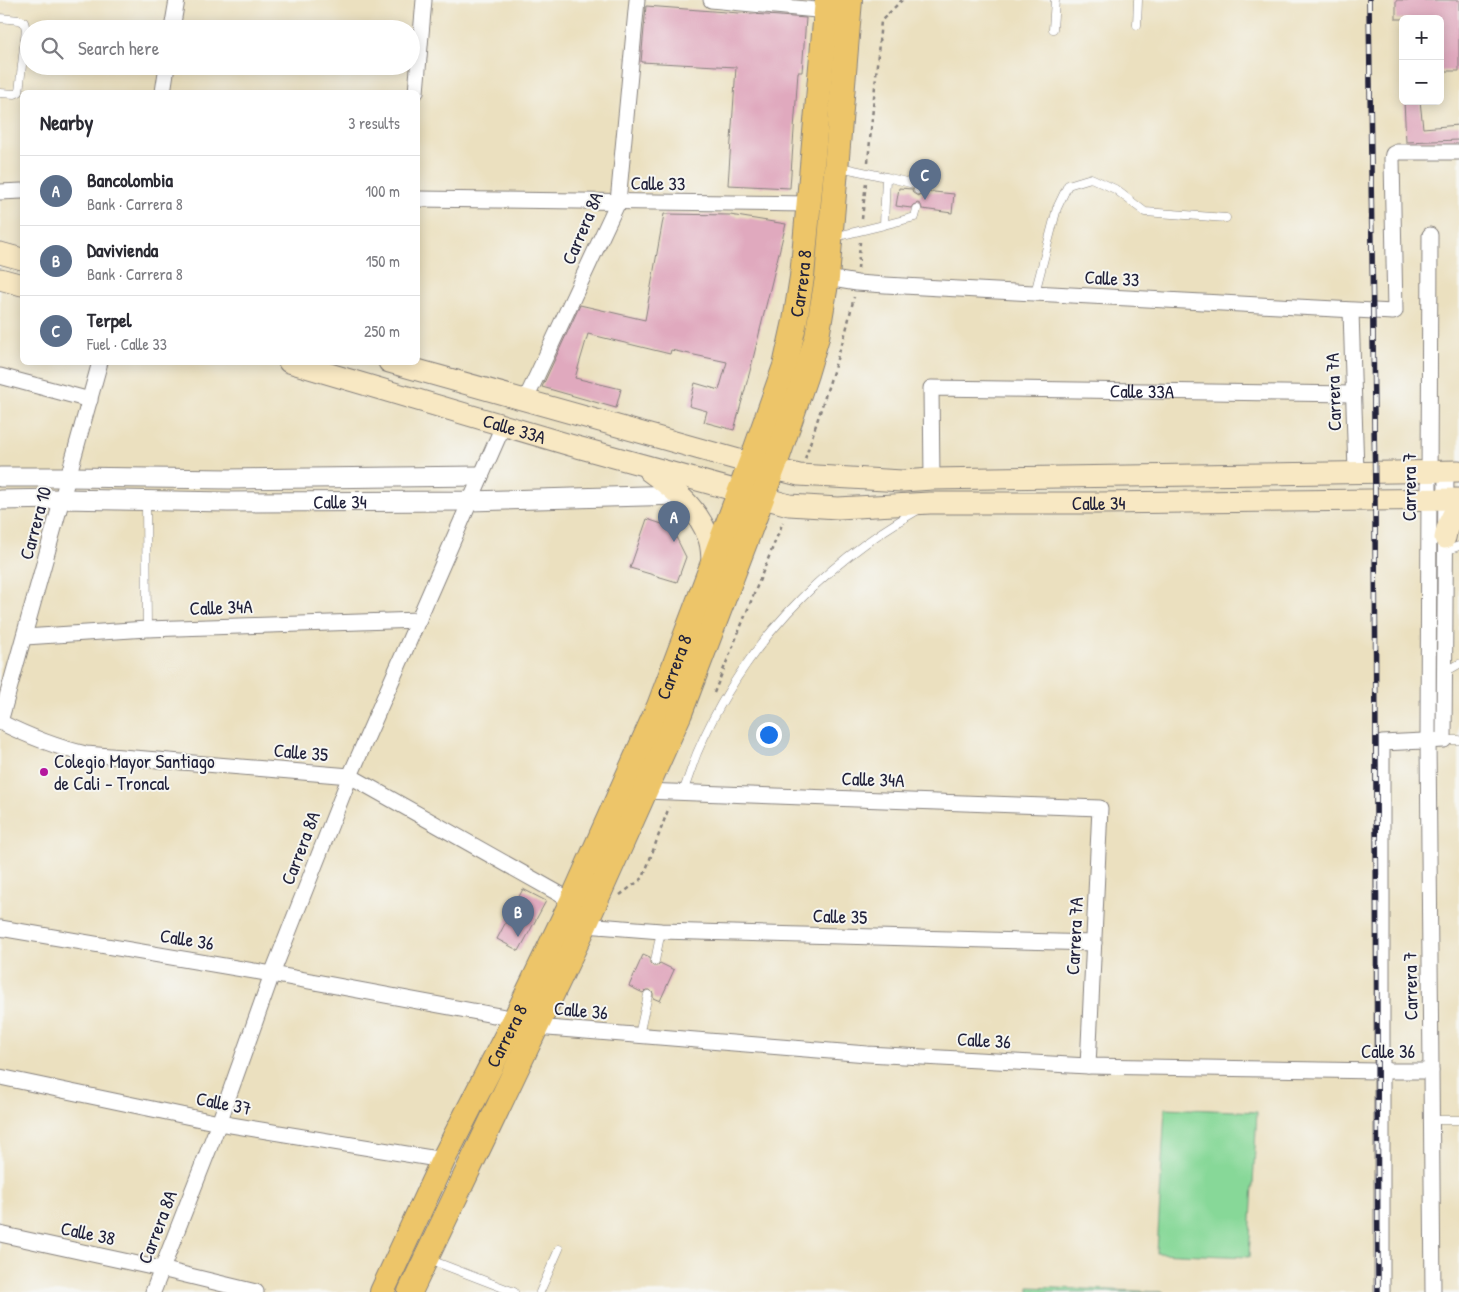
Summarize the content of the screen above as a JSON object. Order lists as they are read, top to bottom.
{
  "streets": {
    "main road": ["Carrera 8", "Calle 33A", "Calle 34"],
    "street": [
      "Calle 33",
      "Carrera 8A",
      "Carrera 7A",
      "Carrera 7",
      "Carrera 10",
      "Calle 34A",
      "Calle 35",
      "Calle 36",
      "Calle 37",
      "Calle 38"
    ]
  },
  "crossings": [
    ["Calle 33", "Carrera 8A"],
    ["Calle 33", "Carrera 8"],
    ["Calle 33", "Carrera 7A"],
    ["Carrera 8A", "Calle 33A"],
    ["Carrera 8A", "Calle 34"],
    ["Carrera 8A", "Calle 34A"],
    ["Carrera 8A", "Calle 35"],
    ["Carrera 8A", "Calle 36"],
    ["Carrera 8A", "Calle 37"],
    ["Carrera 8A", "Calle 38"],
    ["Carrera 8", "Calle 33A"],
    ["Carrera 8", "Calle 34"],
    ["Carrera 8", "Calle 34A"],
    ["Carrera 8", "Calle 35"],
    ["Carrera 8", "Calle 36"],
    ["Carrera 8", "Calle 37"],
    ["Calle 33A", "Carrera 7A"],
    ["Calle 33A", "Calle 34"],
    ["Carrera 7A", "Calle 34"],
    ["Carrera 7A", "Calle 34A"],
    ["Carrera 7A", "Calle 35"],
    ["Carrera 7A", "Calle 36"],
    ["Carrera 7", "Calle 34"],
    ["Carrera 7", "Calle 36"],
    ["Calle 34", "Carrera 10"],
    ["Carrera 10", "Calle 34A"],
    ["Carrera 10", "Calle 35"]
  ],
  "places": ["Colegio Mayor Santiago de Cali - Troncal"],
  "page": {
    "map_buttons": ["+", "−"],
    "search": "Search here",
    "heading": ["Nearby", "3 results"],
    "list": [
      {
        "mark": "A",
        "name": "Bancolombia",
        "note": "Bank · Carrera 8",
        "value": "100 m"
      },
      {
        "mark": "B",
        "name": "Davivienda",
        "note": "Bank · Carrera 8",
        "value": "150 m"
      },
      {
        "mark": "C",
        "name": "Terpel",
        "note": "Fuel · Calle 33",
        "value": "250 m"
      }
    ],
    "pins": ["C", "A", "B"]
  }
}
